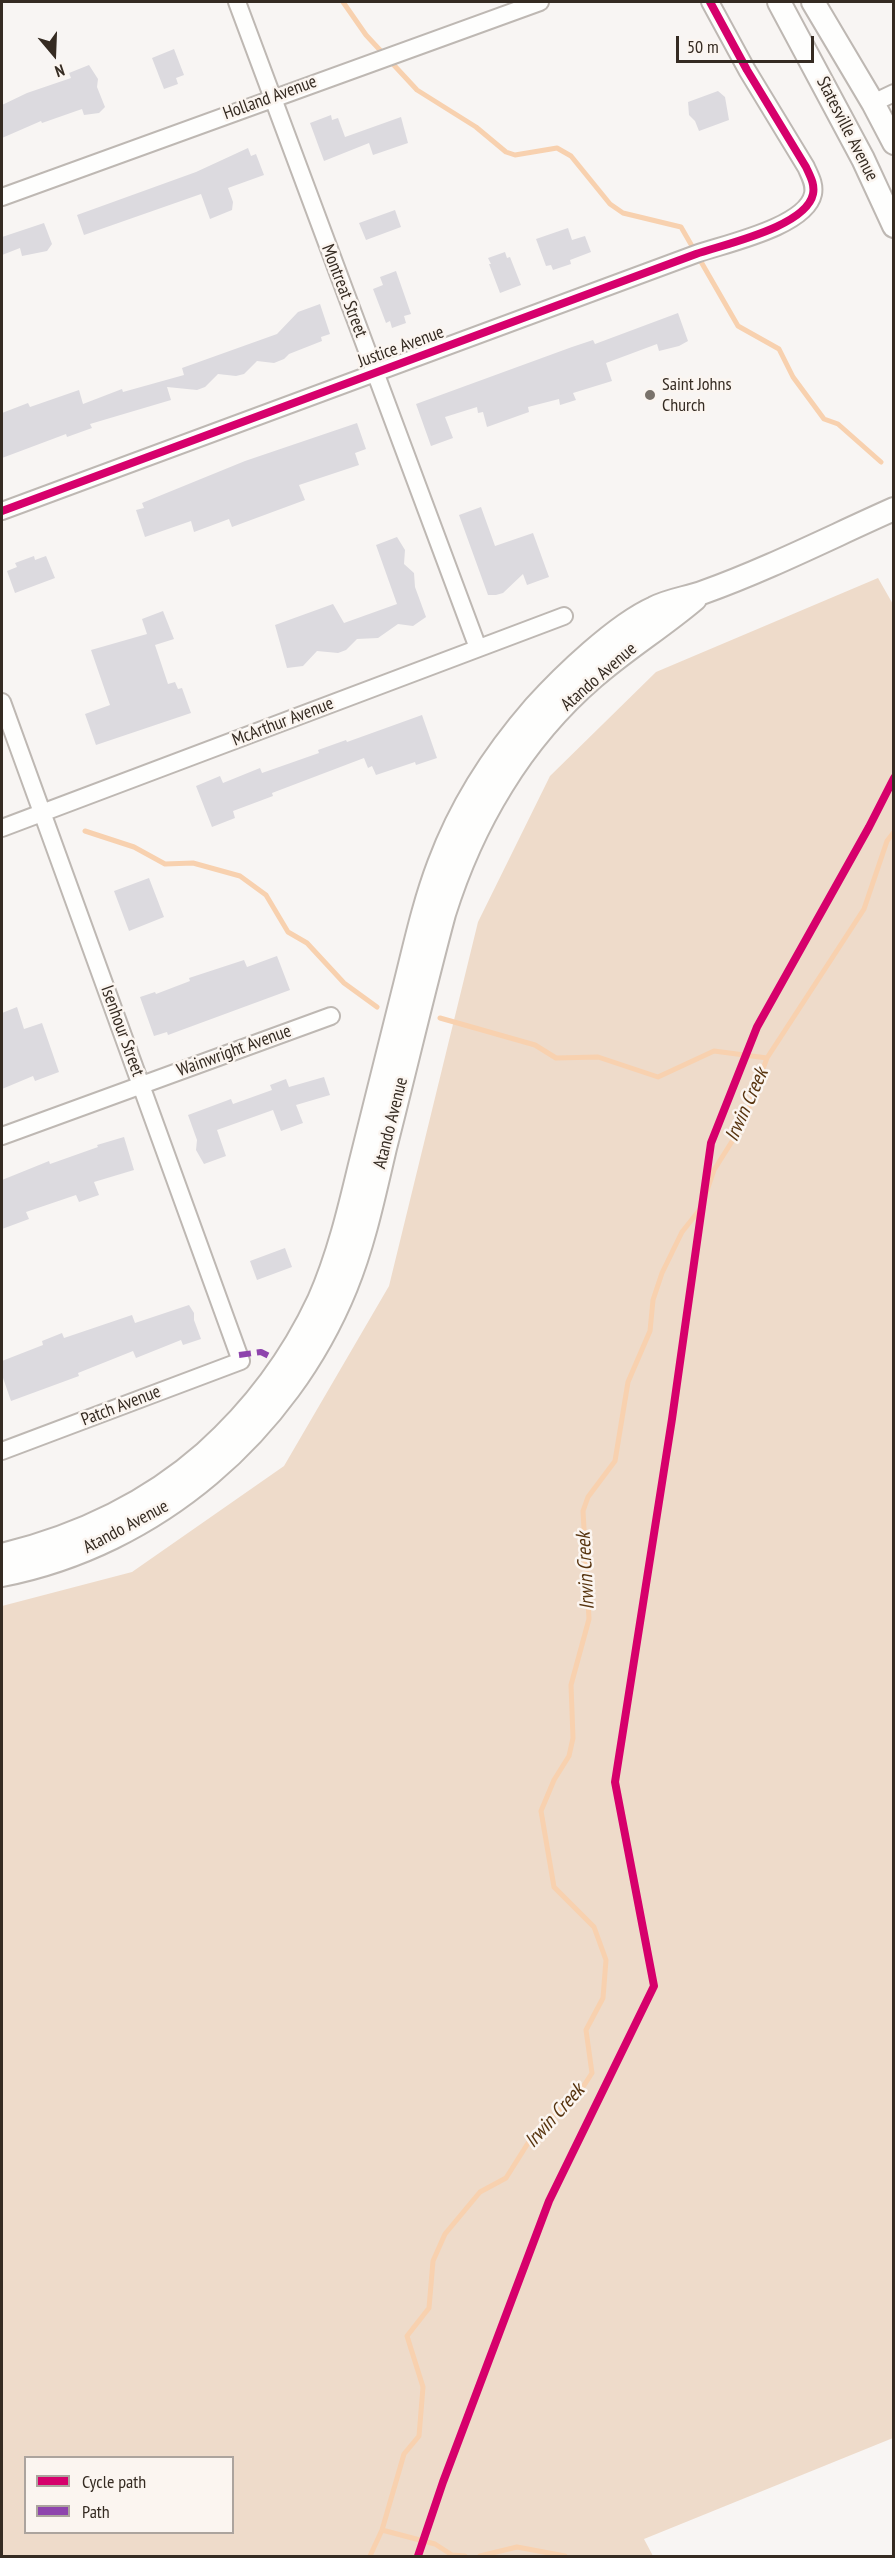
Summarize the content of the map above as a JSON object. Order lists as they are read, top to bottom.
{
  "streets": {
    "main road": ["Statesville Avenue", "Atando Avenue"],
    "street": [
      "Holland Avenue",
      "Montreat Street",
      "Justice Avenue",
      "McArthur Avenue",
      "Isenhour Street",
      "Wainwright Avenue",
      "Patch Avenue"
    ]
  },
  "crossings": [
    ["Holland Avenue", "Montreat Street"],
    ["Montreat Street", "Justice Avenue"],
    ["Montreat Street", "McArthur Avenue"],
    ["McArthur Avenue", "Isenhour Street"],
    ["Isenhour Street", "Wainwright Avenue"],
    ["Isenhour Street", "Patch Avenue"]
  ],
  "water": ["Irwin Creek"],
  "places": ["Saint Johns Church"],
  "legend": ["Cycle path", "Path"],
  "scale_bar": "50 m",
  "north": "bottom"
}
